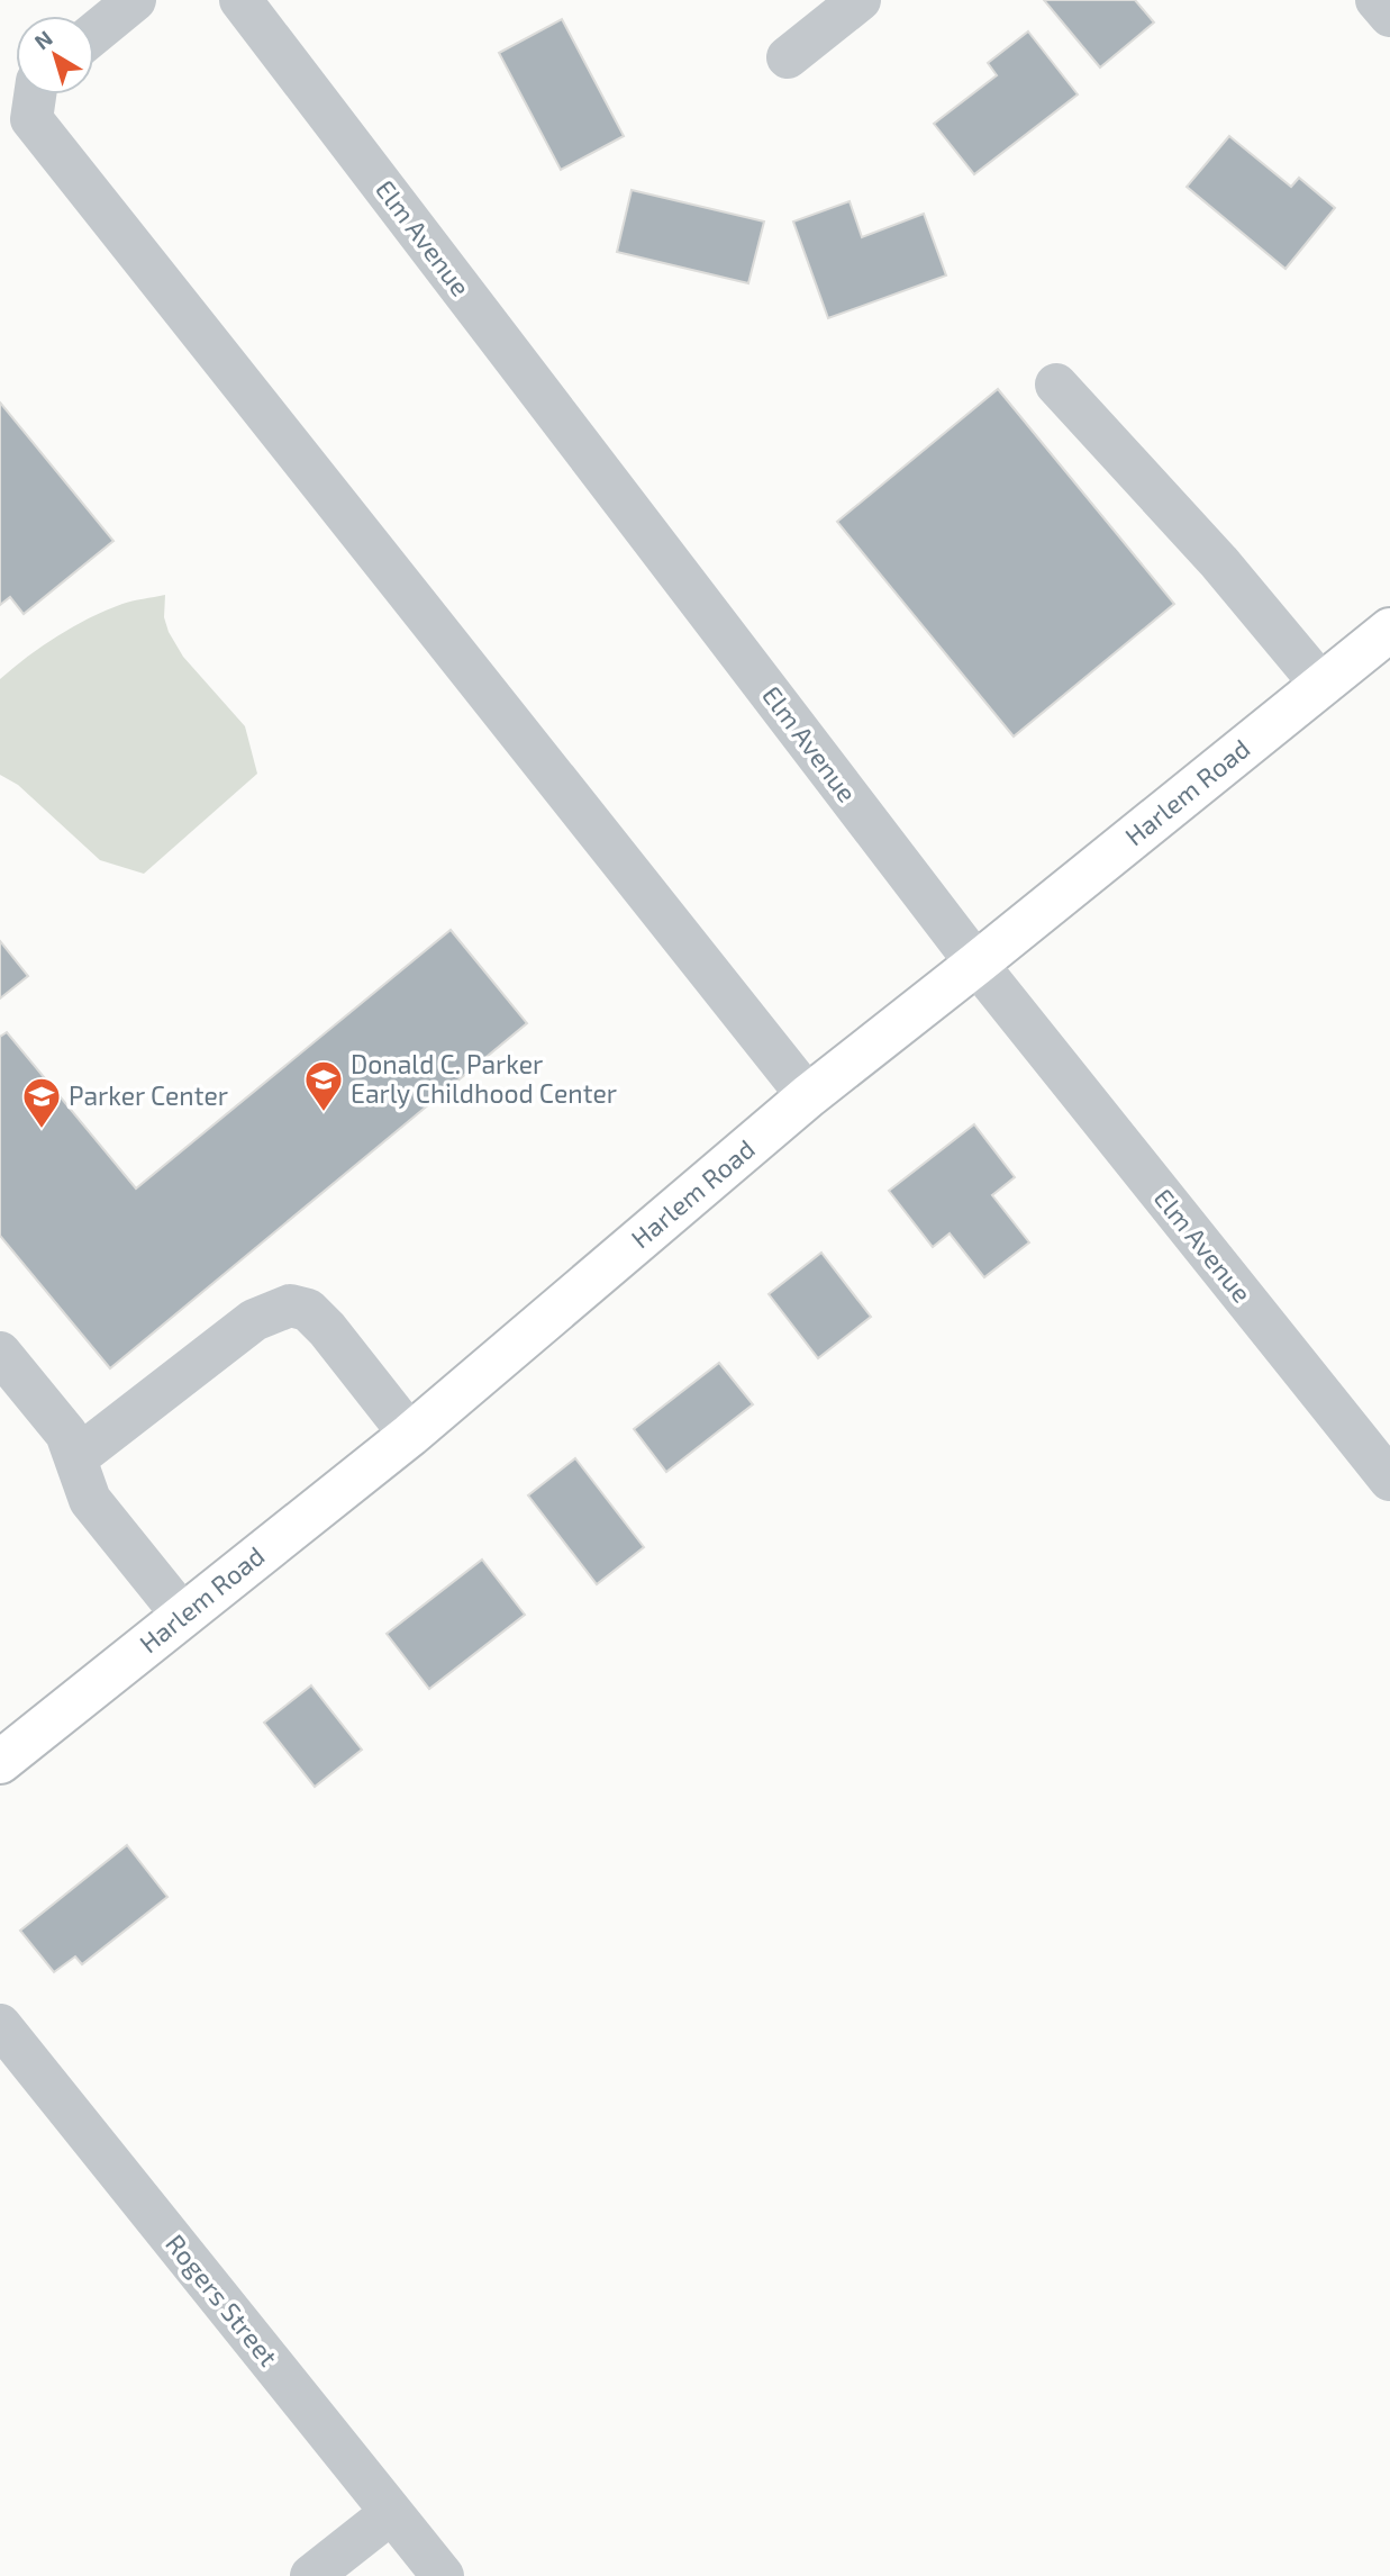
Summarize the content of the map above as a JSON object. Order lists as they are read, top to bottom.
{
  "streets": {
    "main road": ["Harlem Road"],
    "street": ["Elm Avenue", "Rogers Street"]
  },
  "crossings": [
    ["Elm Avenue", "Harlem Road"]
  ],
  "places": {
    "school or university": ["Donald C. Parker Early Childhood Center", "Parker Center"]
  },
  "north": "top left"
}
